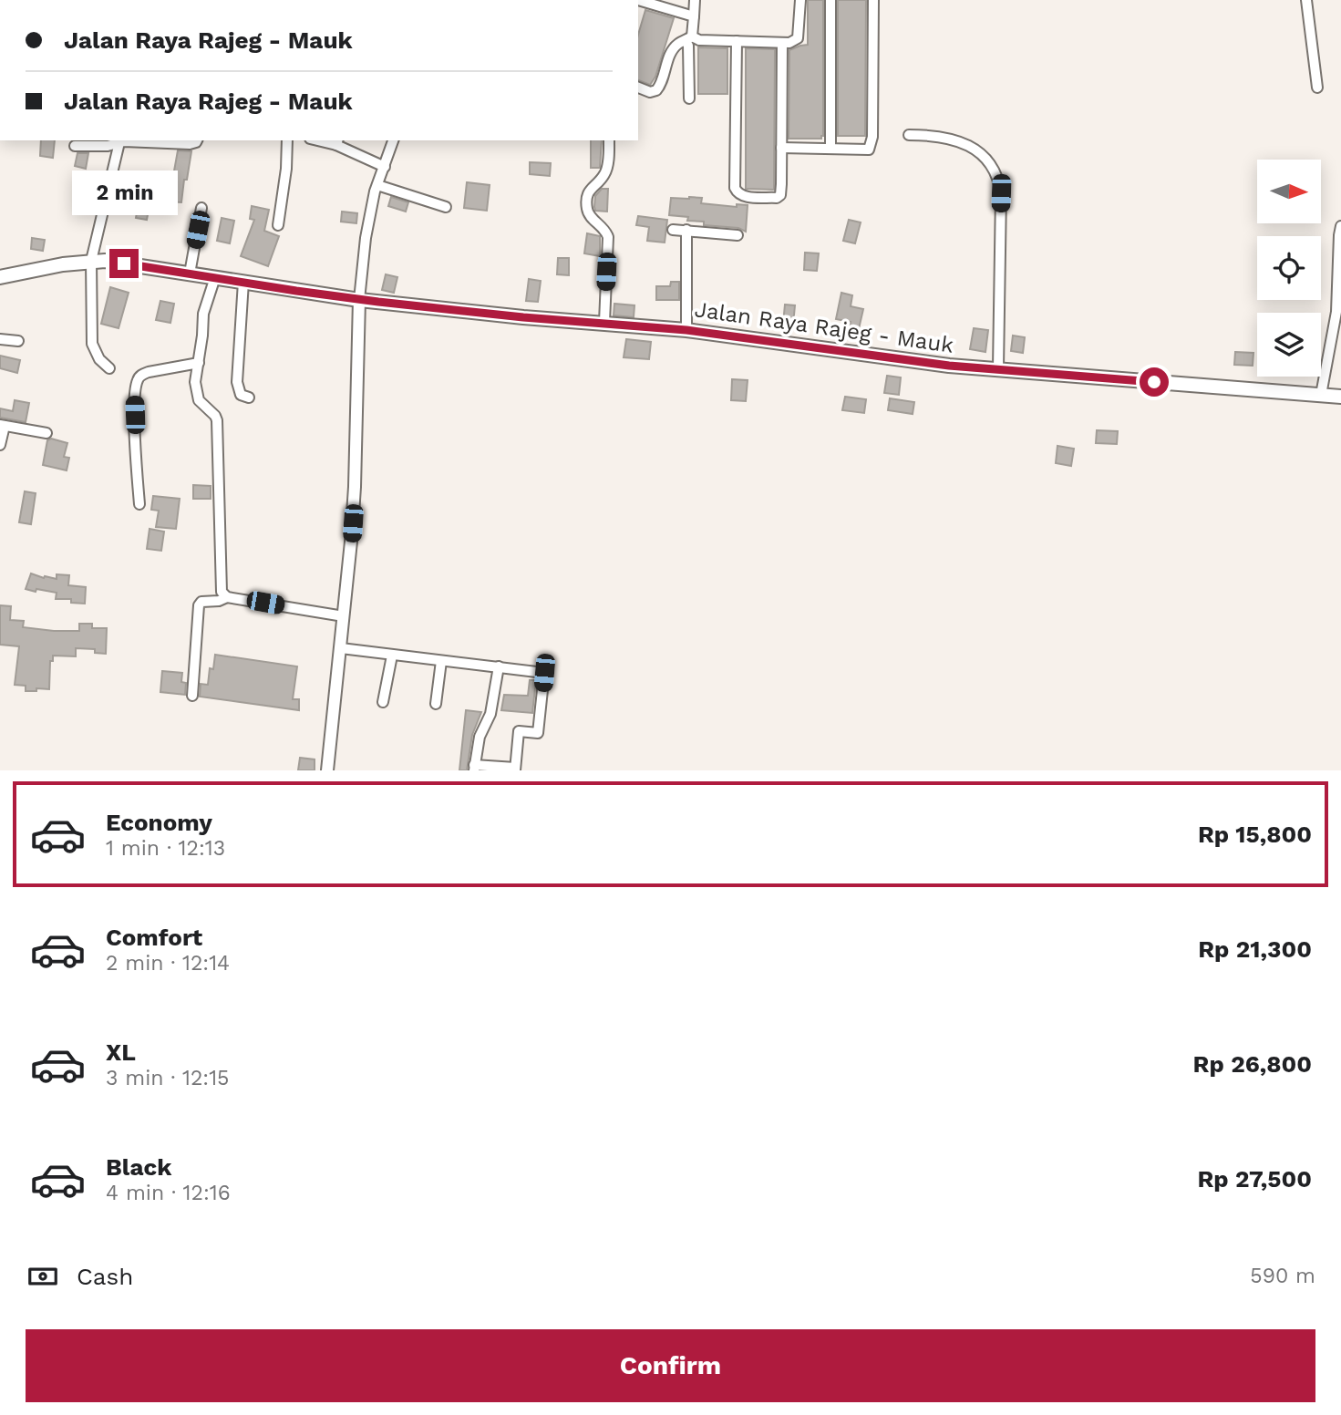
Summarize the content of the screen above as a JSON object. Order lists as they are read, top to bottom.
{
  "streets": {
    "main road": ["Jalan Raya Rajeg - Mauk"]
  },
  "north": "right",
  "page": {
    "banner": ["Jalan Raya Rajeg - Mauk", "Jalan Raya Rajeg - Mauk"],
    "bubble": "2 min",
    "list": [
      {
        "name": "Economy",
        "note": "1 min · 12:13",
        "value": "Rp 15,800"
      },
      {
        "name": "Comfort",
        "note": "2 min · 12:14",
        "value": "Rp 21,300"
      },
      {
        "name": "XL",
        "note": "3 min · 12:15",
        "value": "Rp 26,800"
      },
      {
        "name": "Black",
        "note": "4 min · 12:16",
        "value": "Rp 27,500"
      }
    ],
    "pay": ["Cash", "590 m"],
    "buttons": "Confirm"
  }
}
